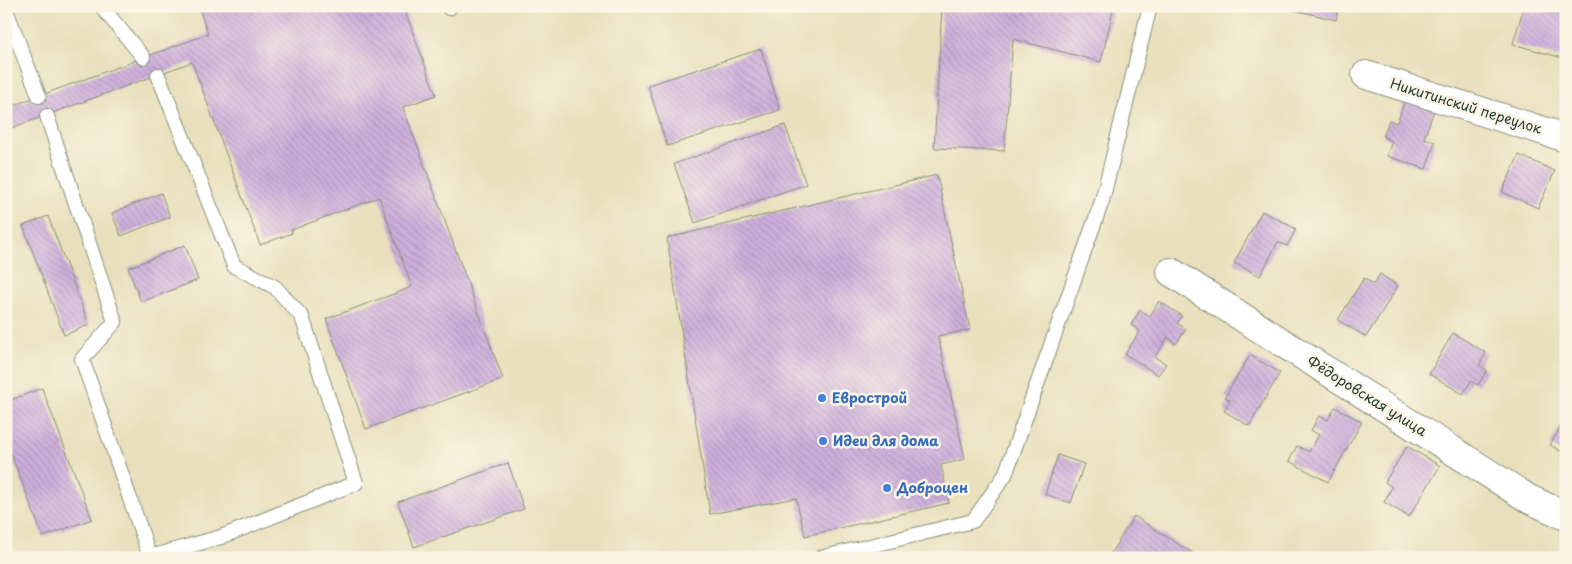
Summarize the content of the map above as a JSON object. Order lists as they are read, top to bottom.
{
  "streets": {
    "street": ["Никитинский переулок", "Фёдоровская улица"]
  },
  "places": ["Еврострой", "Идеи для дома", "Доброцен"]
}
